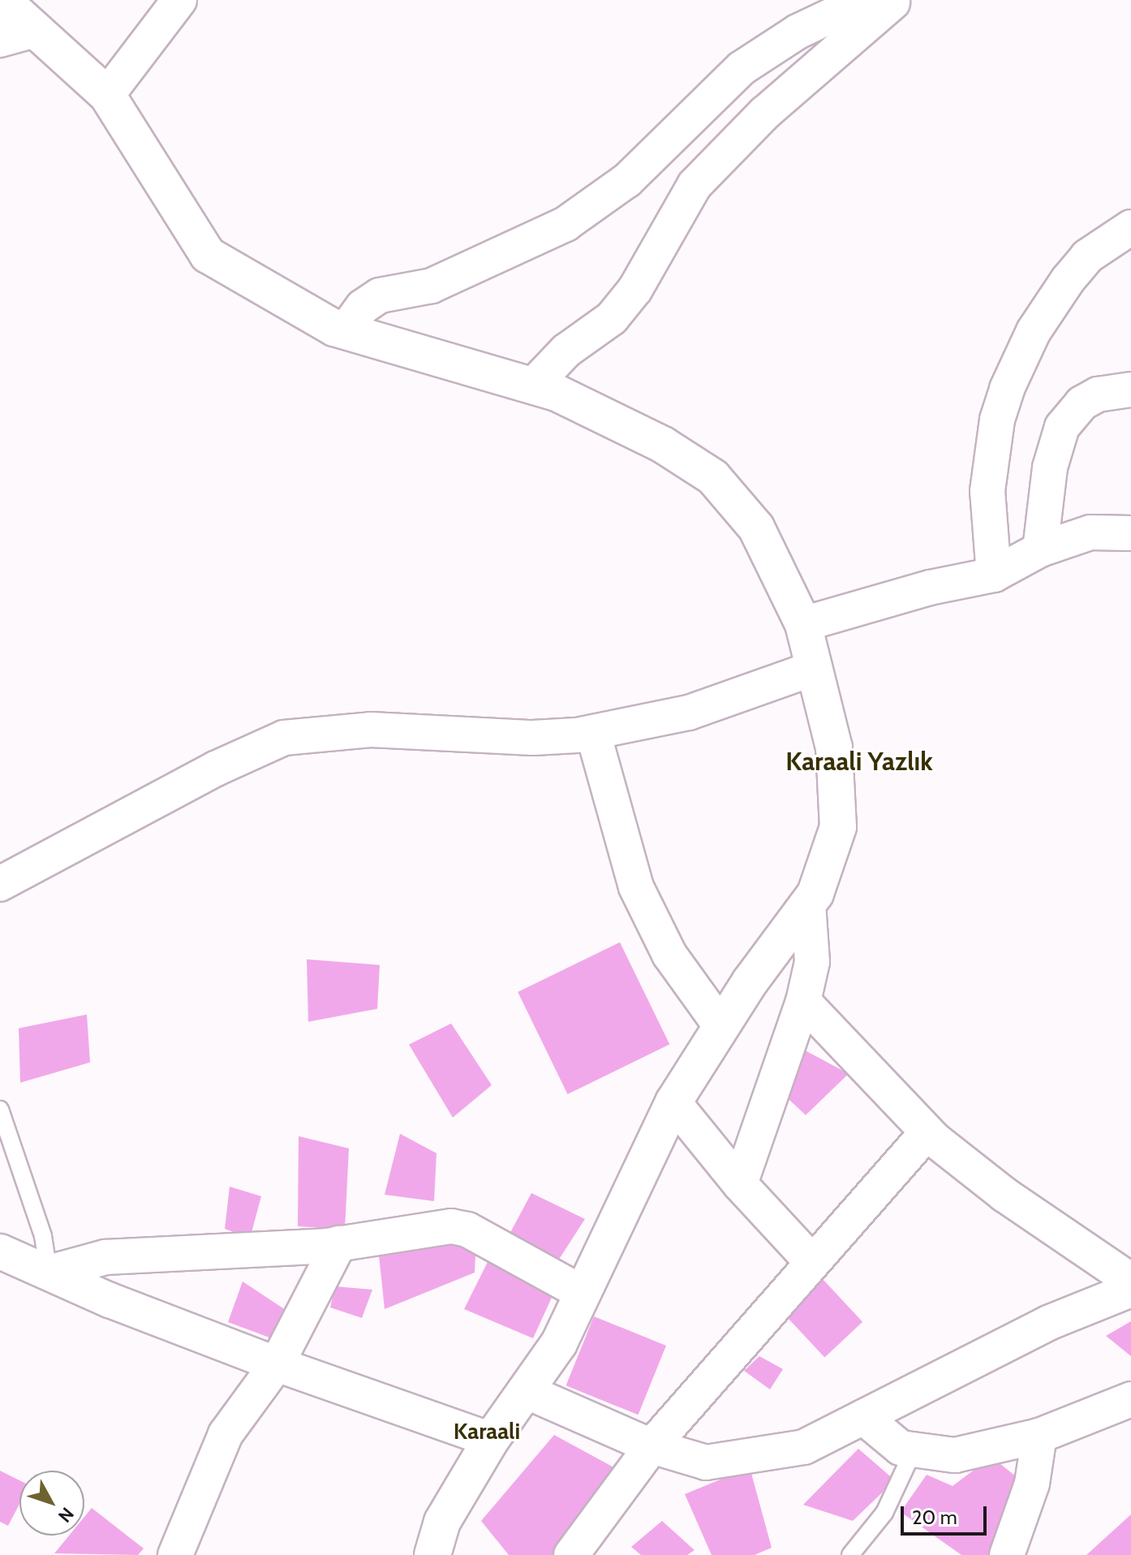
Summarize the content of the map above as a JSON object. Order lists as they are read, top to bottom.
{
  "districts": ["Karaali Yazlık", "Karaali"],
  "scale_bar": "20 m",
  "north": "bottom right"
}
